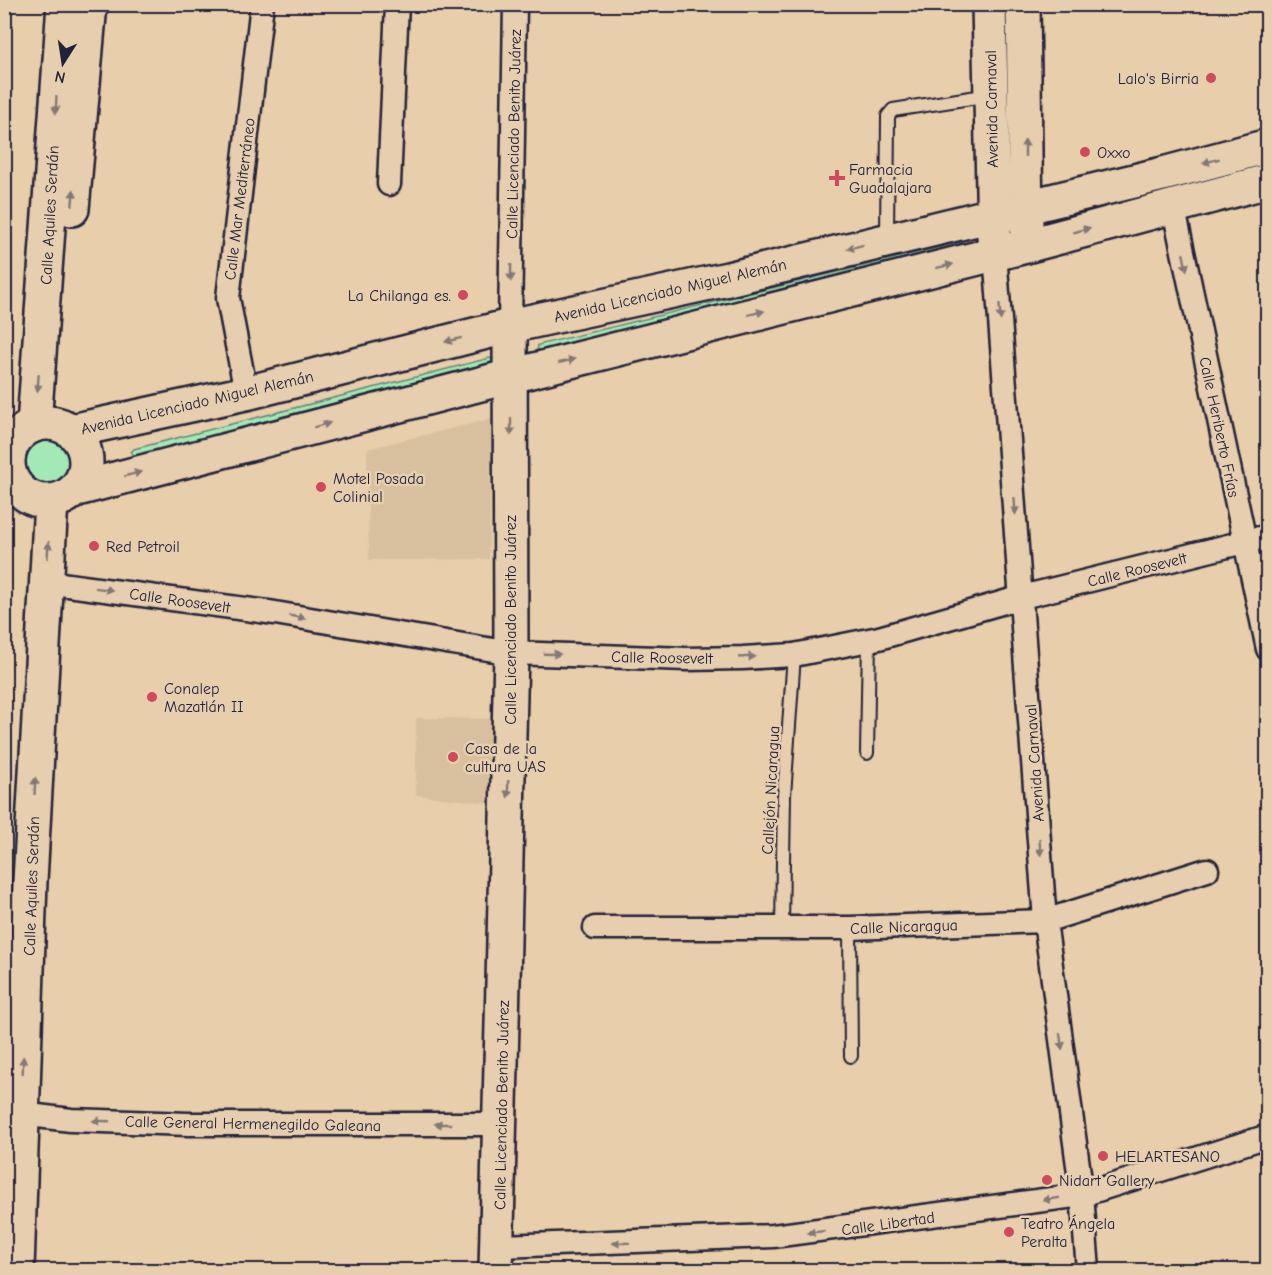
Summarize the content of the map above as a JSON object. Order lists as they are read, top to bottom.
{
  "streets": {
    "street": [
      "Avenida Carnaval",
      "Calle Licenciado Benito Juárez",
      "Calle Mar Mediterráneo",
      "Calle Aquiles Serdán",
      "Avenida Licenciado Miguel Alemán",
      "Calle Heriberto Frías",
      "Calle Roosevelt",
      "Calle Nicaragua",
      "Calle General Hermenegildo Galeana",
      "Calle Libertad"
    ],
    "lane": ["Callejón Nicaragua"]
  },
  "crossings": [
    ["Avenida Carnaval", "Avenida Licenciado Miguel Alemán"],
    ["Avenida Carnaval", "Calle Roosevelt"],
    ["Avenida Carnaval", "Calle Nicaragua"],
    ["Avenida Carnaval", "Calle Libertad"],
    ["Calle Licenciado Benito Juárez", "Avenida Licenciado Miguel Alemán"],
    ["Calle Licenciado Benito Juárez", "Calle Roosevelt"],
    ["Calle Licenciado Benito Juárez", "Calle General Hermenegildo Galeana"],
    ["Calle Licenciado Benito Juárez", "Calle Libertad"],
    ["Calle Mar Mediterráneo", "Avenida Licenciado Miguel Alemán"],
    ["Calle Aquiles Serdán", "Avenida Licenciado Miguel Alemán"],
    ["Calle Aquiles Serdán", "Calle Roosevelt"],
    ["Calle Aquiles Serdán", "Calle General Hermenegildo Galeana"],
    ["Calle Heriberto Frías", "Calle Roosevelt"],
    ["Calle Roosevelt", "Callejón Nicaragua"],
    ["Callejón Nicaragua", "Calle Nicaragua"]
  ],
  "one_way": [
    "Calle Licenciado Benito Juárez",
    "Calle Heriberto Frías",
    "Calle General Hermenegildo Galeana",
    "Calle Libertad"
  ],
  "places": {
    "other": [
      "Lalo's Birria",
      "Oxxo",
      "La Chilanga es.",
      "Motel Posada Colinial",
      "Red Petroil",
      "Conalep Mazatlán II",
      "Casa de la cultura UAS",
      "HELARTESANO",
      "Nidart Gallery",
      "Teatro Ángela Peralta"
    ],
    "health": ["Farmacia Guadalajara"]
  },
  "north": "bottom"
}
